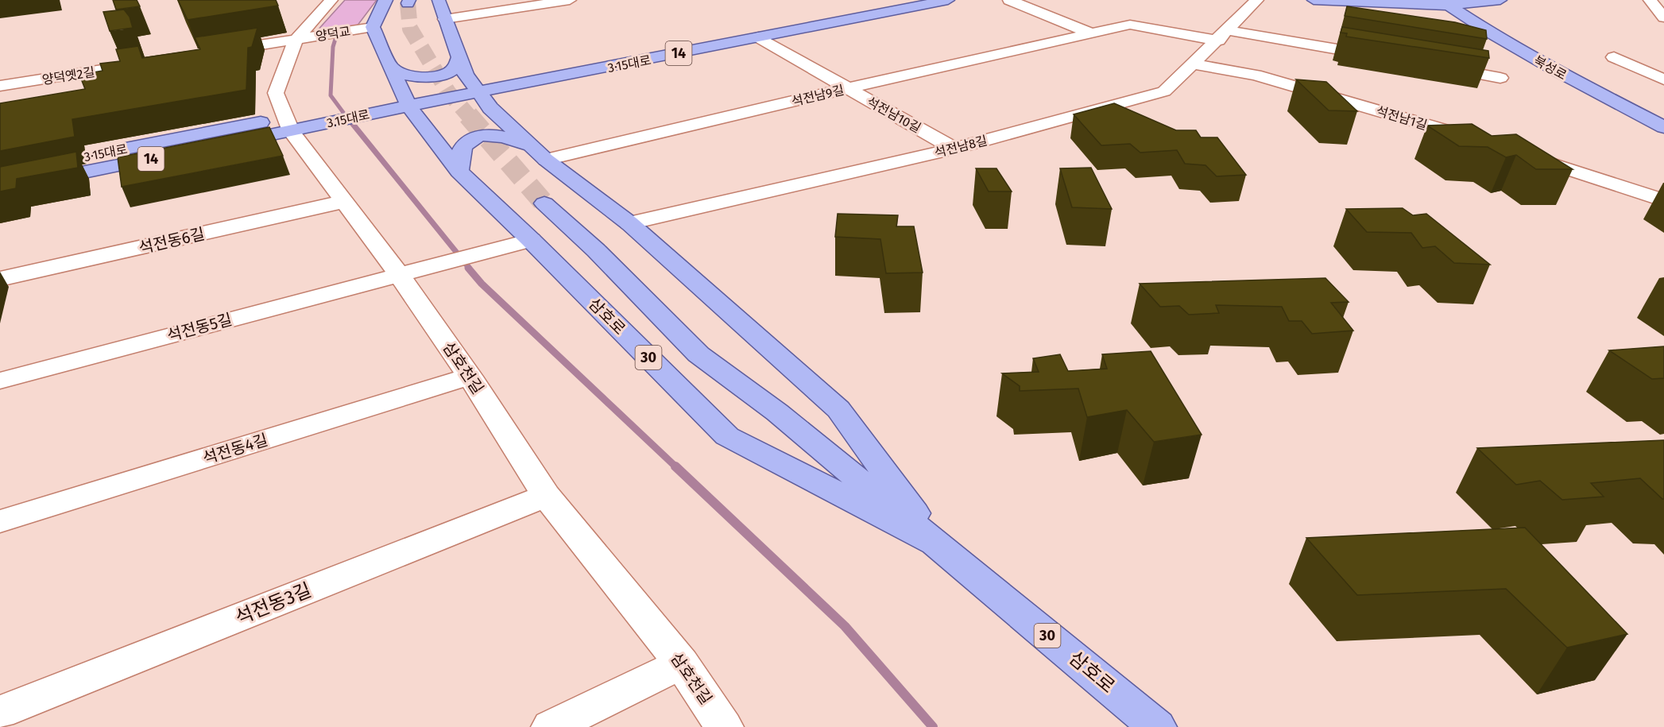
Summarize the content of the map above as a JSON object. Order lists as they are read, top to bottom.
{
  "streets": {
    "main road": [
      "14",
      "3·15대로",
      "북성로",
      "3.15대로",
      "삼호로",
      "30"
    ],
    "street": [
      "양덕교",
      "양덕옛2길",
      "석전남9길",
      "석전남10길",
      "석전남1길",
      "석전남8길",
      "석전동6길",
      "석전동5길",
      "삼호천길",
      "석전동4길",
      "석전동3길"
    ]
  },
  "crossings": [
    ["양덕교", "삼호로"],
    ["양덕교", "삼호천길"],
    ["3·15대로", "석전남10길"],
    ["3·15대로", "3.15대로"],
    ["3·15대로", "삼호로"],
    ["3·15대로", "삼호천길"],
    ["석전남9길", "석전남10길"],
    ["석전남9길", "석전남8길"],
    ["석전남9길", "삼호로"],
    ["석전남10길", "석전남8길"],
    ["석전남1길", "석전남8길"],
    ["3.15대로", "삼호로"],
    ["3.15대로", "삼호천길"],
    ["석전남8길", "삼호로"],
    ["석전동6길", "삼호천길"],
    ["삼호로", "석전동5길"],
    ["석전동5길", "삼호천길"],
    ["삼호천길", "석전동4길"],
    ["삼호천길", "석전동3길"]
  ]
}
